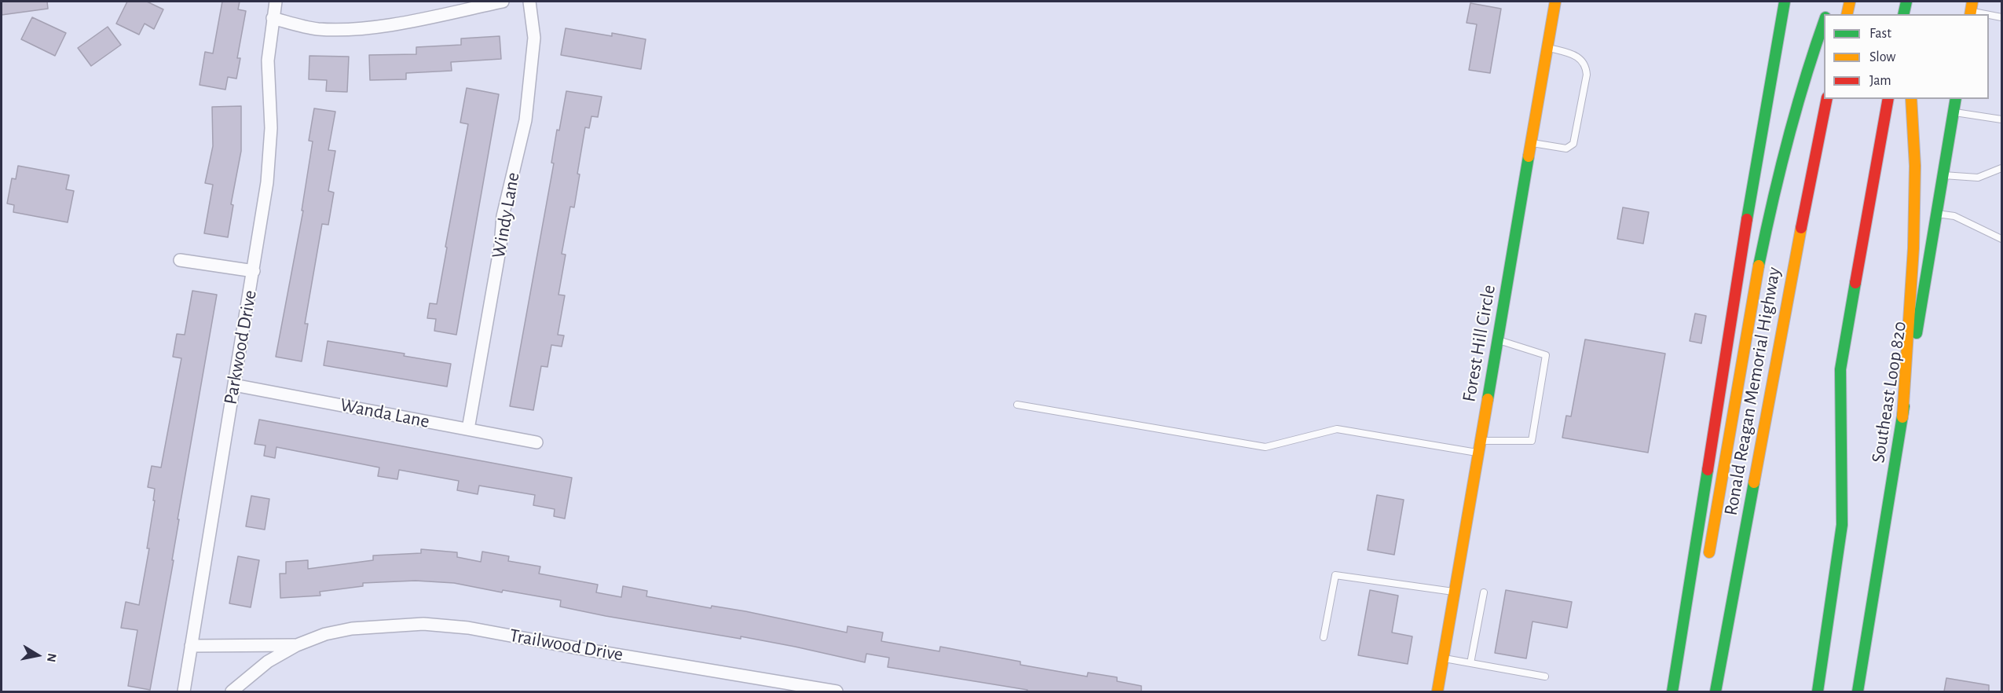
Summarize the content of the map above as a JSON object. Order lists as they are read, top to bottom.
{
  "streets": {
    "main road": ["Forest Hill Circle", "Ronald Reagan Memorial Highway", "Southeast Loop 820"],
    "street": [
      "Windy Lane",
      "Parkwood Drive",
      "Wanda Lane",
      "Trailwood Drive"
    ]
  },
  "crossings": [
    ["Windy Lane", "Wanda Lane"],
    ["Parkwood Drive", "Wanda Lane"],
    ["Parkwood Drive", "Trailwood Drive"]
  ],
  "legend": ["Fast", "Slow", "Jam"],
  "north": "right"
}
